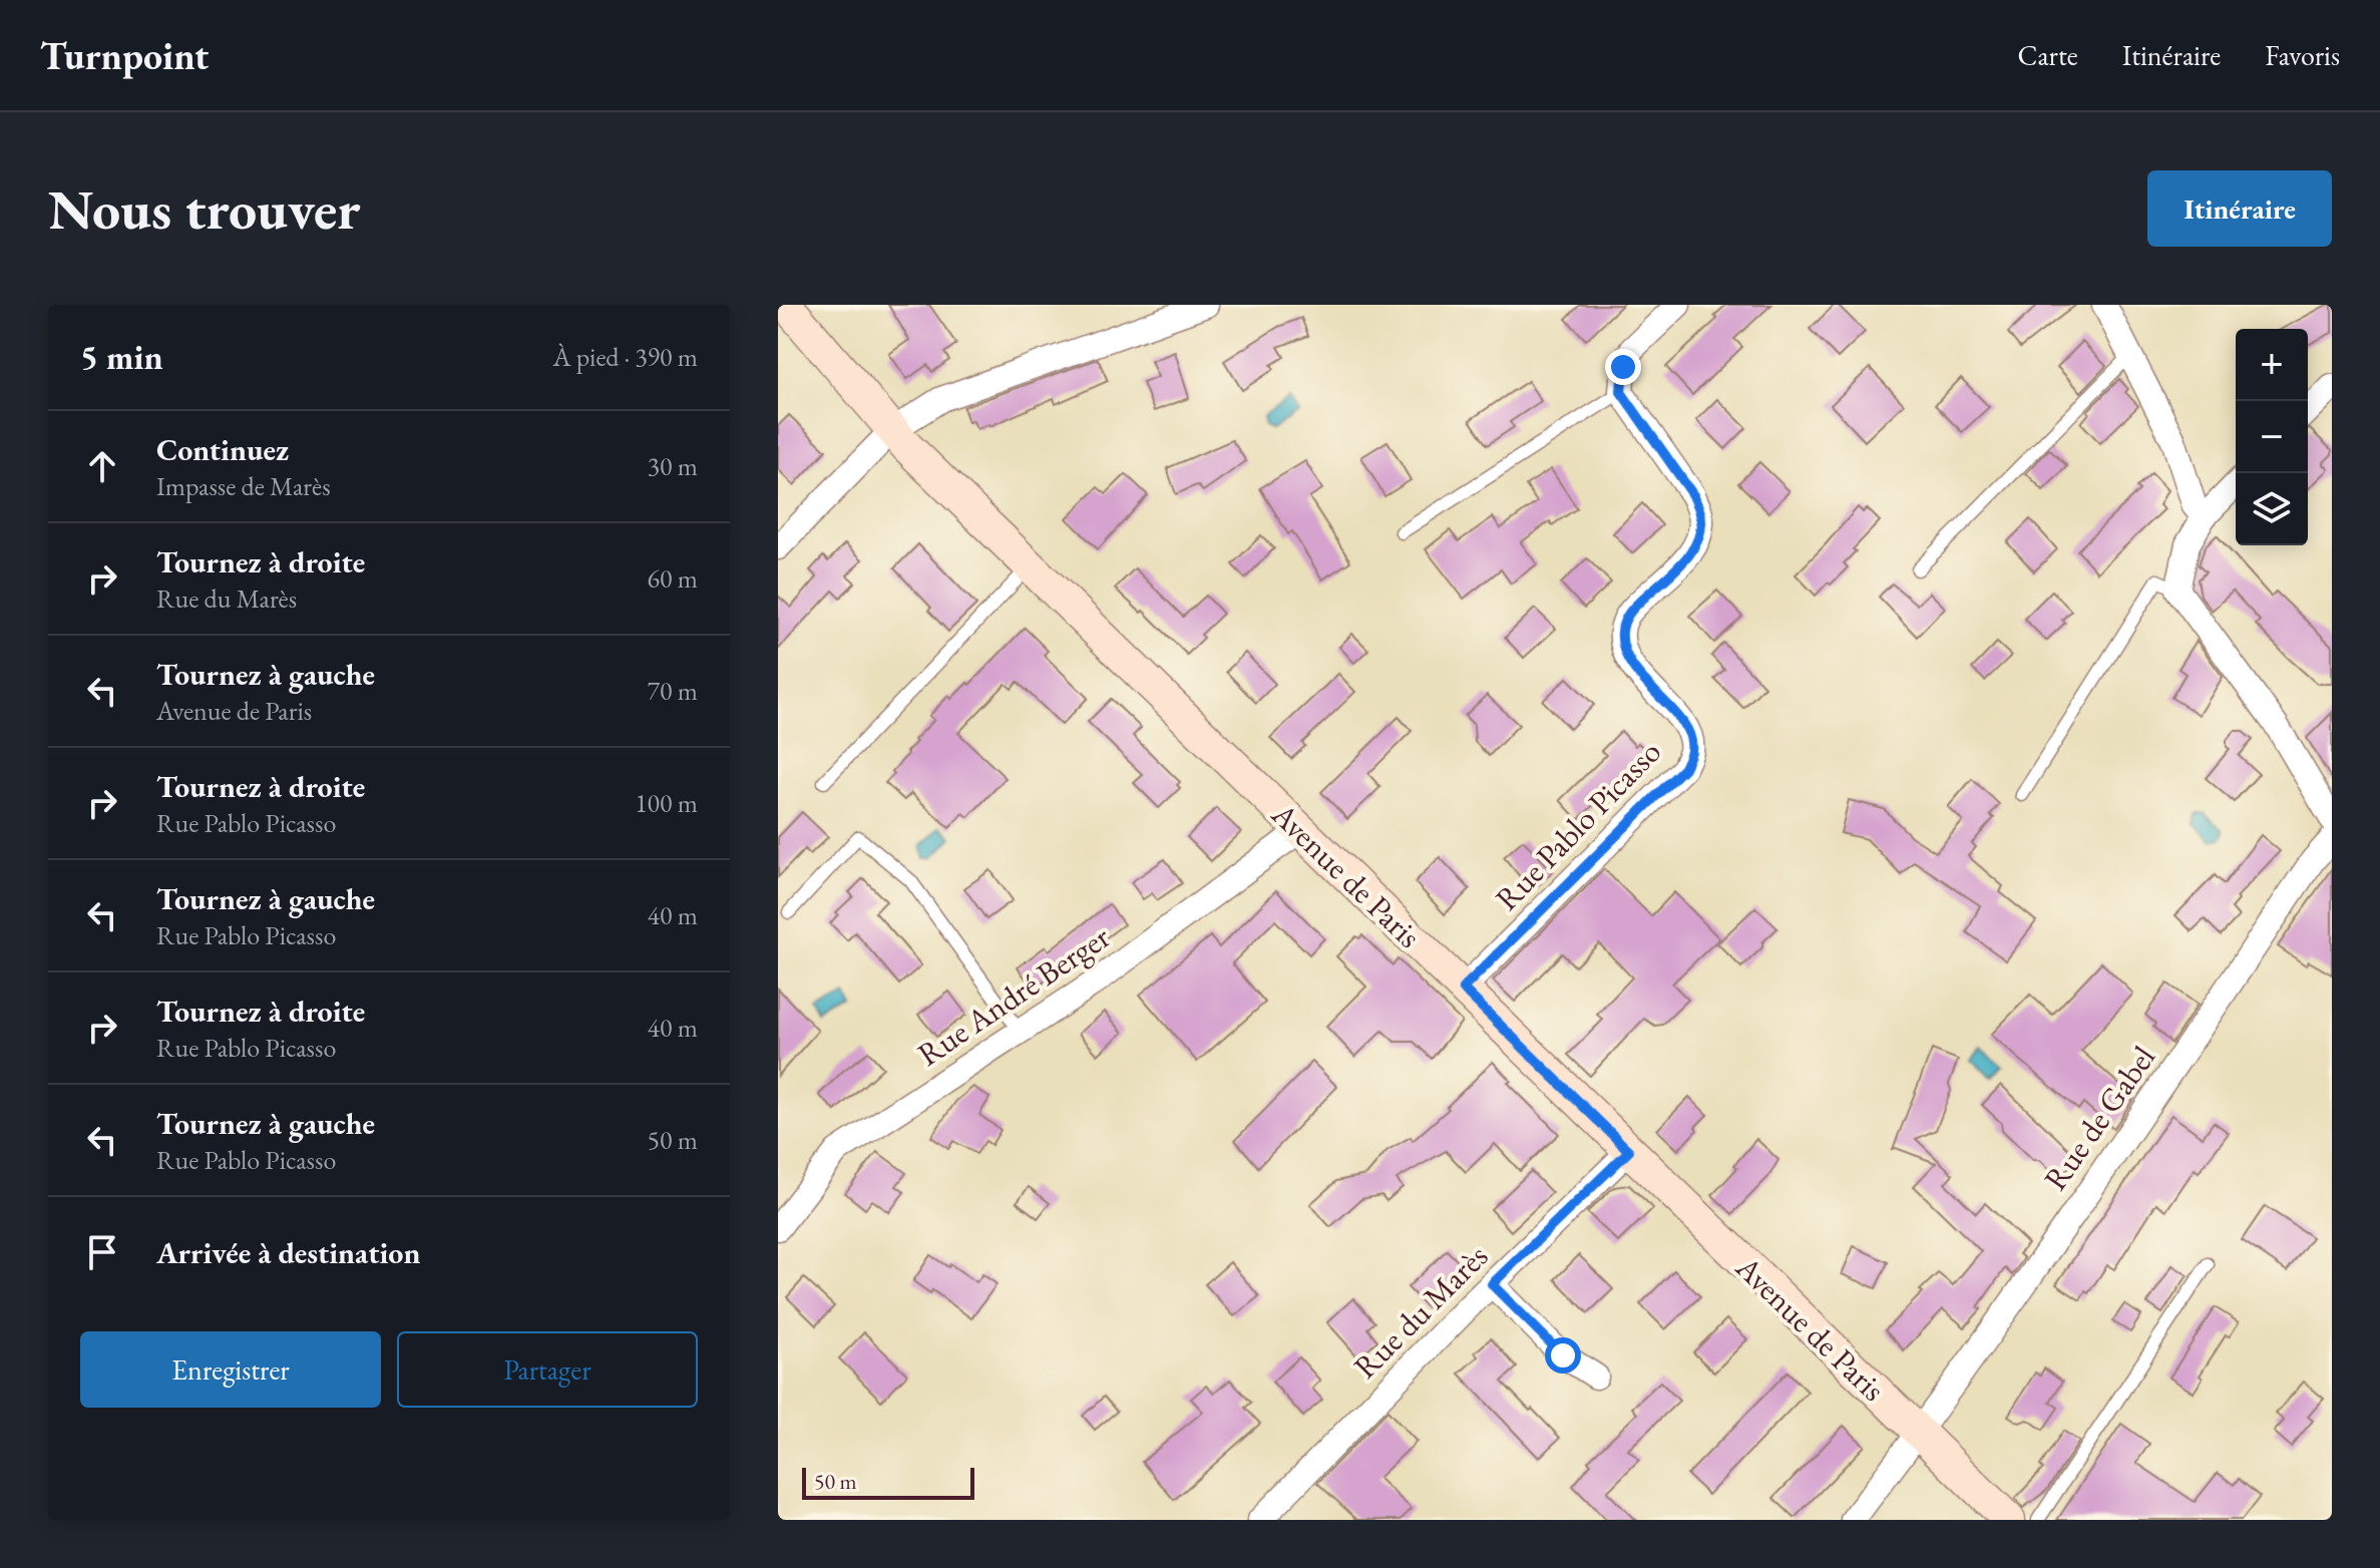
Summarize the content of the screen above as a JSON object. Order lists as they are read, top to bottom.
{
  "streets": {
    "main road": ["Avenue de Paris"],
    "street": [
      "Rue Pablo Picasso",
      "Rue André Berger",
      "Rue de Gabel",
      "Rue du Marès"
    ]
  },
  "crossings": [
    ["Rue Pablo Picasso", "Avenue de Paris"],
    ["Avenue de Paris", "Rue André Berger"],
    ["Avenue de Paris", "Rue de Gabel"],
    ["Avenue de Paris", "Rue du Marès"]
  ],
  "scale_bar": "50 m",
  "page": {
    "header": "Turnpoint",
    "nav": ["Carte", "Itinéraire", "Favoris"],
    "buttons": [
      "Itinéraire",
      ["Enregistrer", "Partager"]
    ],
    "title": "Nous trouver",
    "heading": ["5 min", "À pied · 390 m"],
    "map_buttons": ["+", "−"],
    "list": [
      ["Continuez", "Impasse de Marès", "30 m"],
      ["Tournez à droite", "Rue du Marès", "60 m"],
      ["Tournez à gauche", "Avenue de Paris", "70 m"],
      ["Tournez à droite", "Rue Pablo Picasso", "100 m"],
      ["Tournez à gauche", "Rue Pablo Picasso", "40 m"],
      ["Tournez à droite", "Rue Pablo Picasso", "40 m"],
      ["Tournez à gauche", "Rue Pablo Picasso", "50 m"],
      "Arrivée à destination"
    ],
    "scale": "50 m"
  }
}
